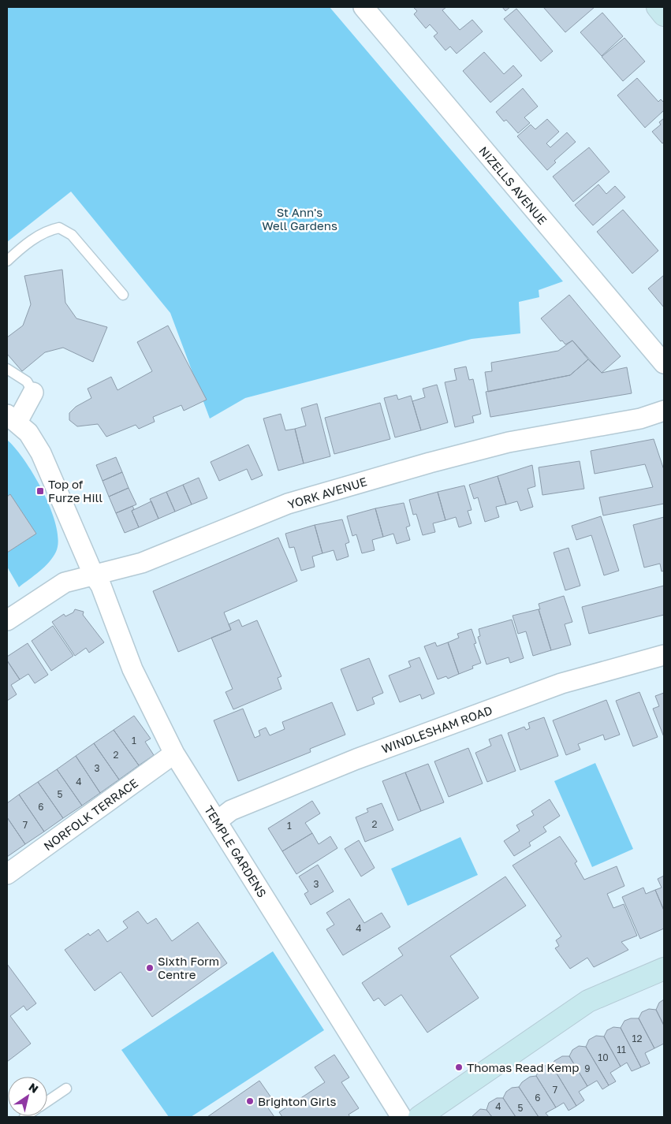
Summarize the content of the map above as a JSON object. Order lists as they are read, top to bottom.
{
  "streets": {
    "street": [
      "NIZELLS AVENUE",
      "YORK AVENUE",
      "WINDLESHAM ROAD",
      "NORFOLK TERRACE",
      "TEMPLE GARDENS"
    ]
  },
  "crossings": [
    ["YORK AVENUE", "TEMPLE GARDENS"],
    ["WINDLESHAM ROAD", "TEMPLE GARDENS"],
    ["NORFOLK TERRACE", "TEMPLE GARDENS"]
  ],
  "parks": ["St Ann's Well Gardens"],
  "places": {
    "transit": ["Top of Furze Hill"],
    "other": ["Sixth Form Centre", "Thomas Read Kemp", "Brighton Girls"]
  },
  "house_numbers": [
    "1",
    "2",
    "3",
    "4",
    "5",
    "6",
    "2",
    "7",
    "1",
    "3",
    "4",
    "12",
    "11",
    "10",
    "9",
    "7",
    "6",
    "4",
    "5"
  ],
  "north": "top right"
}
